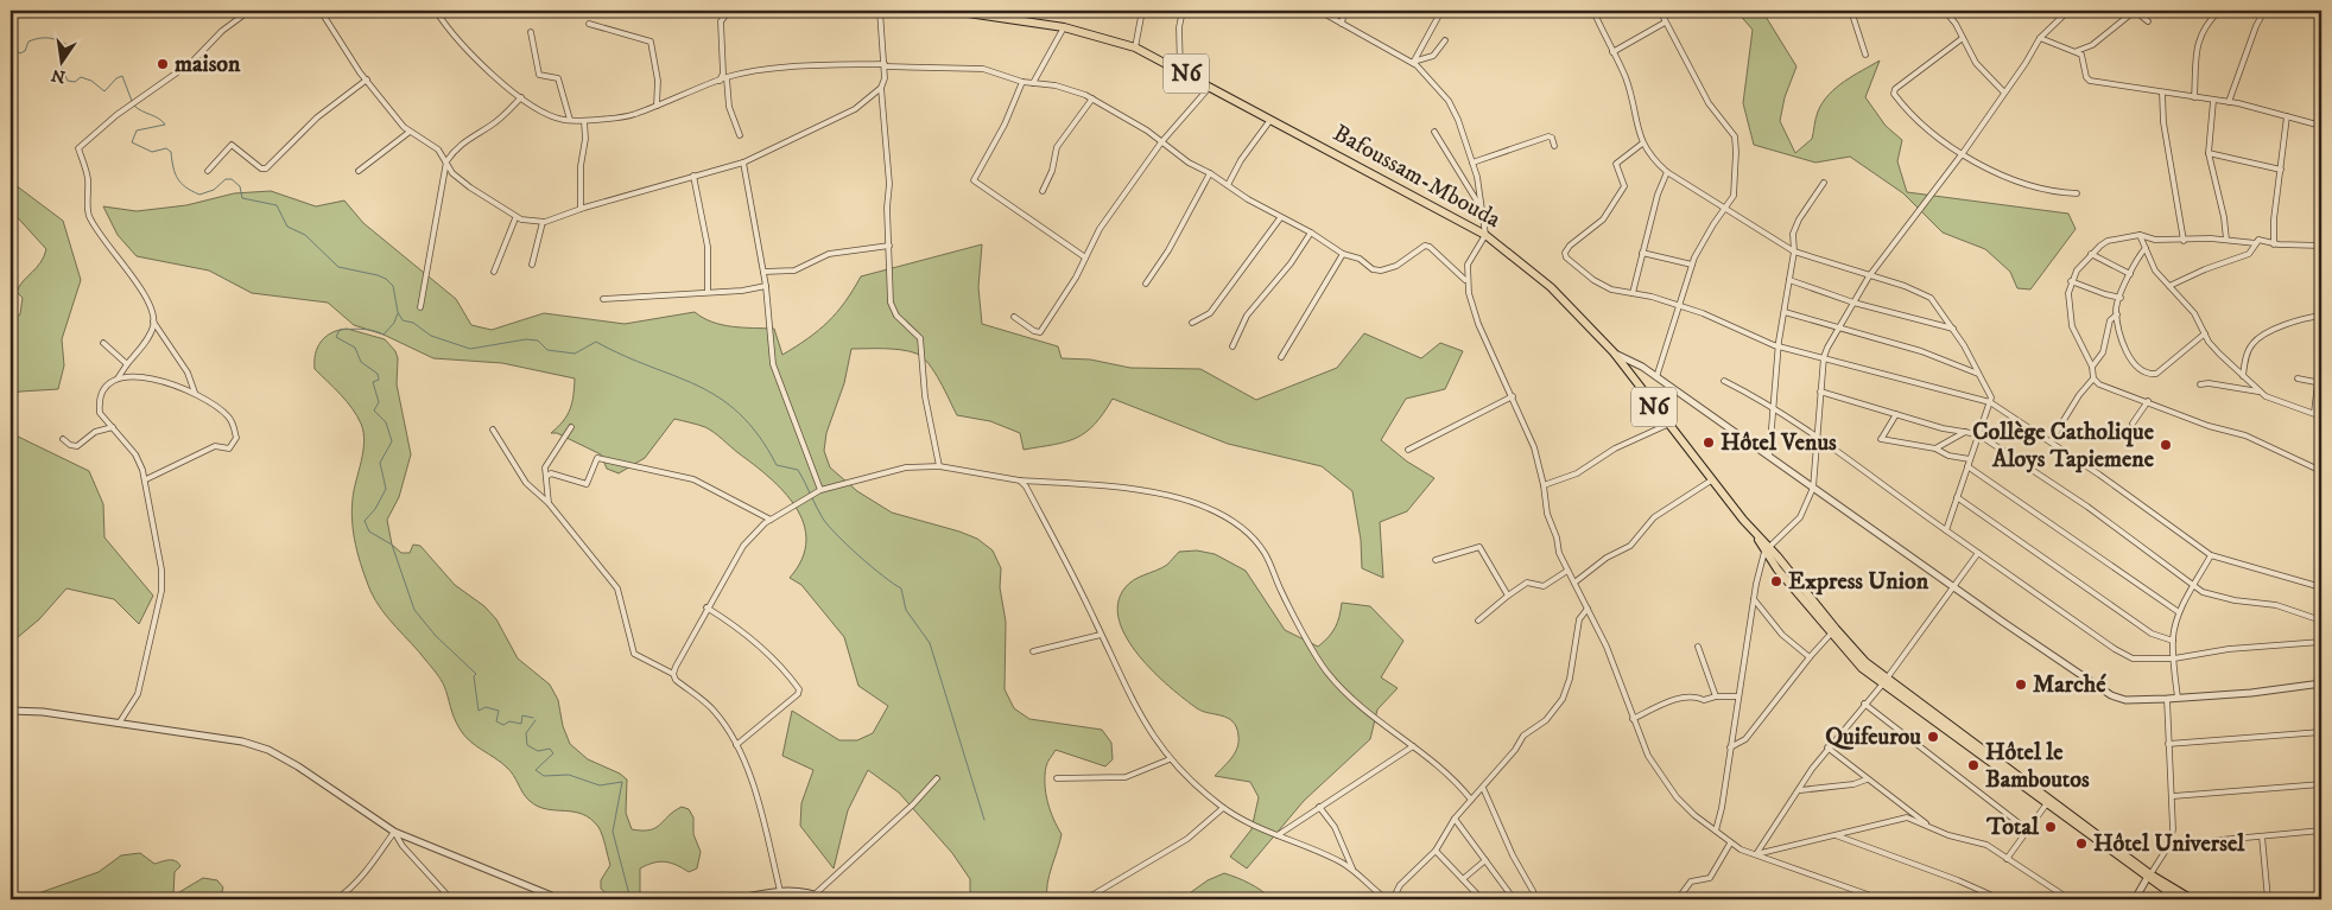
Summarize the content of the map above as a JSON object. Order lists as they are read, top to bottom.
{
  "streets": {
    "highway": ["N6", "Bafoussam-Mbouda"]
  },
  "places": [
    "maison",
    "Hôtel Venus",
    "Collège Catholique Aloys Tapiemene",
    "Express Union",
    "Marché",
    "Quifeurou",
    "Hôtel le Bamboutos",
    "Total",
    "Hôtel Universel"
  ],
  "north": "bottom"
}
